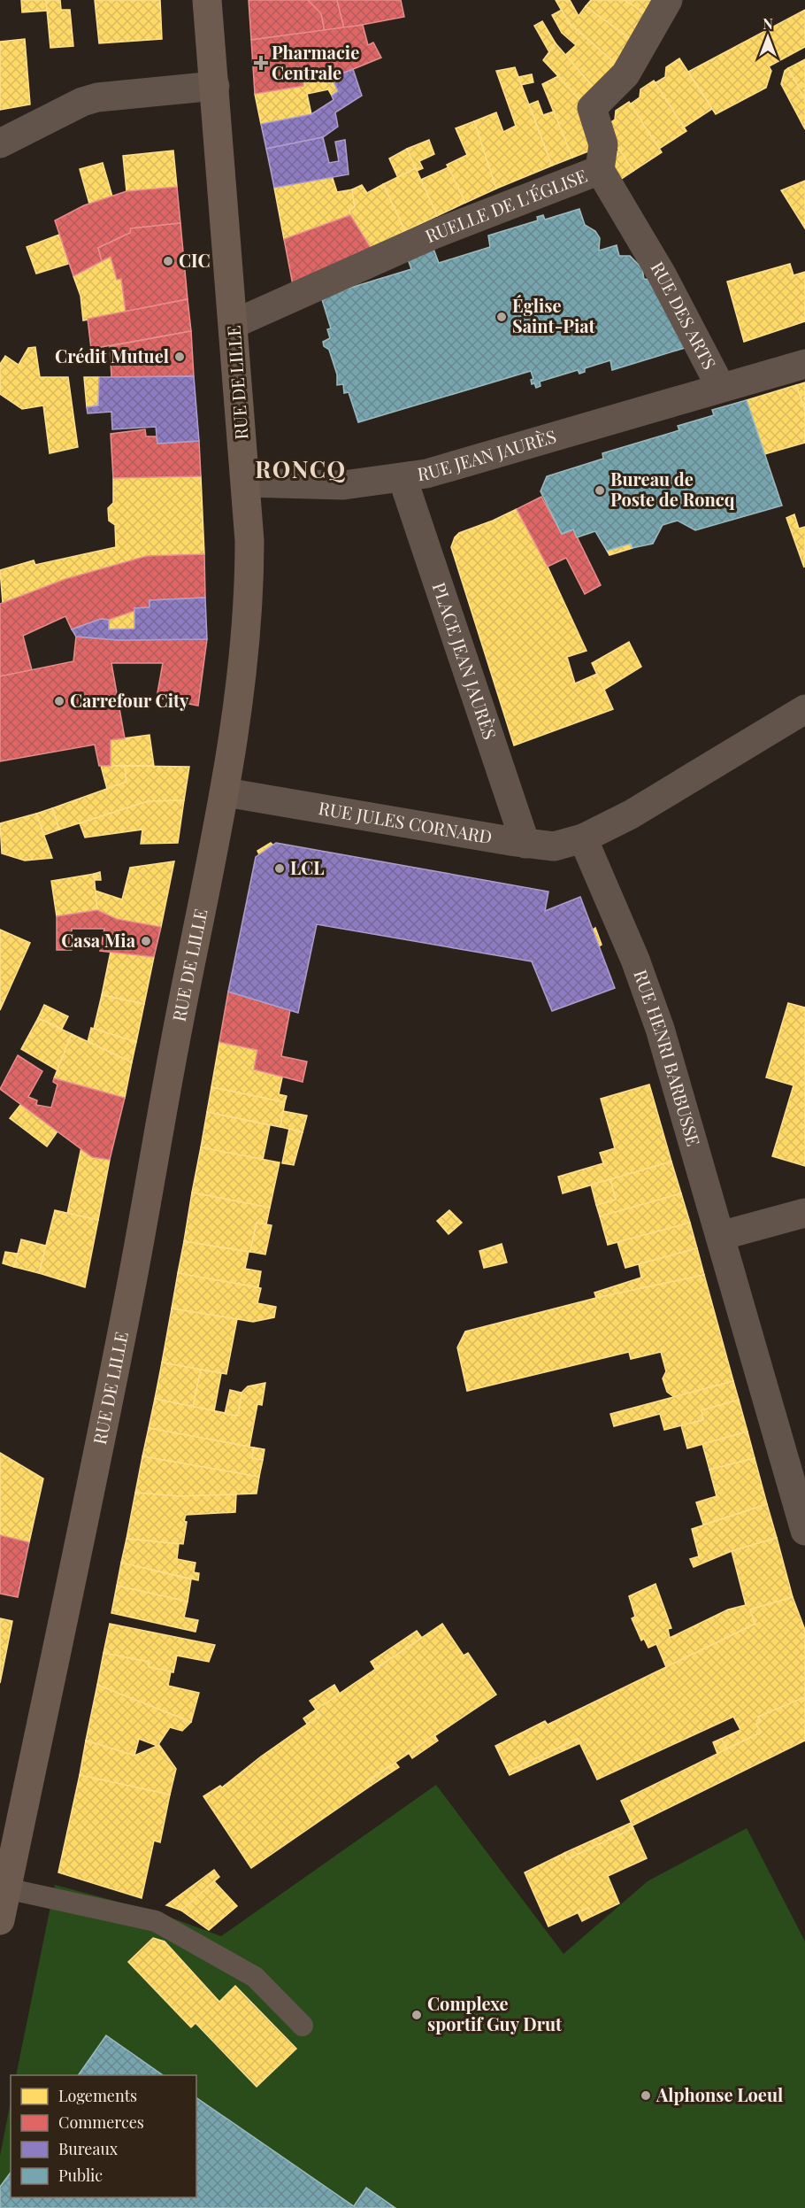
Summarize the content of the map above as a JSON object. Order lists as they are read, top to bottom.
{
  "streets": {
    "main road": ["RUE DE LILLE"],
    "street": [
      "RUELLE DE L'ÉGLISE",
      "RUE DES ARTS",
      "RUE JEAN JAURÈS",
      "PLACE JEAN JAURÈS",
      "RUE JULES CORNARD",
      "RUE HENRI BARBUSSE"
    ]
  },
  "crossings": [
    ["RUELLE DE L'ÉGLISE", "RUE DES ARTS"],
    ["RUELLE DE L'ÉGLISE", "RUE DE LILLE"],
    ["RUE DES ARTS", "RUE JEAN JAURÈS"],
    ["RUE DE LILLE", "RUE JEAN JAURÈS"],
    ["RUE DE LILLE", "RUE JULES CORNARD"],
    ["RUE JEAN JAURÈS", "PLACE JEAN JAURÈS"],
    ["PLACE JEAN JAURÈS", "RUE JULES CORNARD"],
    ["RUE JULES CORNARD", "RUE HENRI BARBUSSE"]
  ],
  "districts": ["RONCQ"],
  "places": {
    "health": ["Pharmacie Centrale"],
    "other": [
      "CIC",
      "Église Saint-Piat",
      "Crédit Mutuel",
      "Bureau de Poste de Roncq",
      "Carrefour City",
      "LCL",
      "Casa Mia",
      "Complexe sportif Guy Drut",
      "Alphonse Loeul"
    ]
  },
  "legend": [
    "Logements",
    "Commerces",
    "Bureaux",
    "Public"
  ],
  "north": "top"
}
